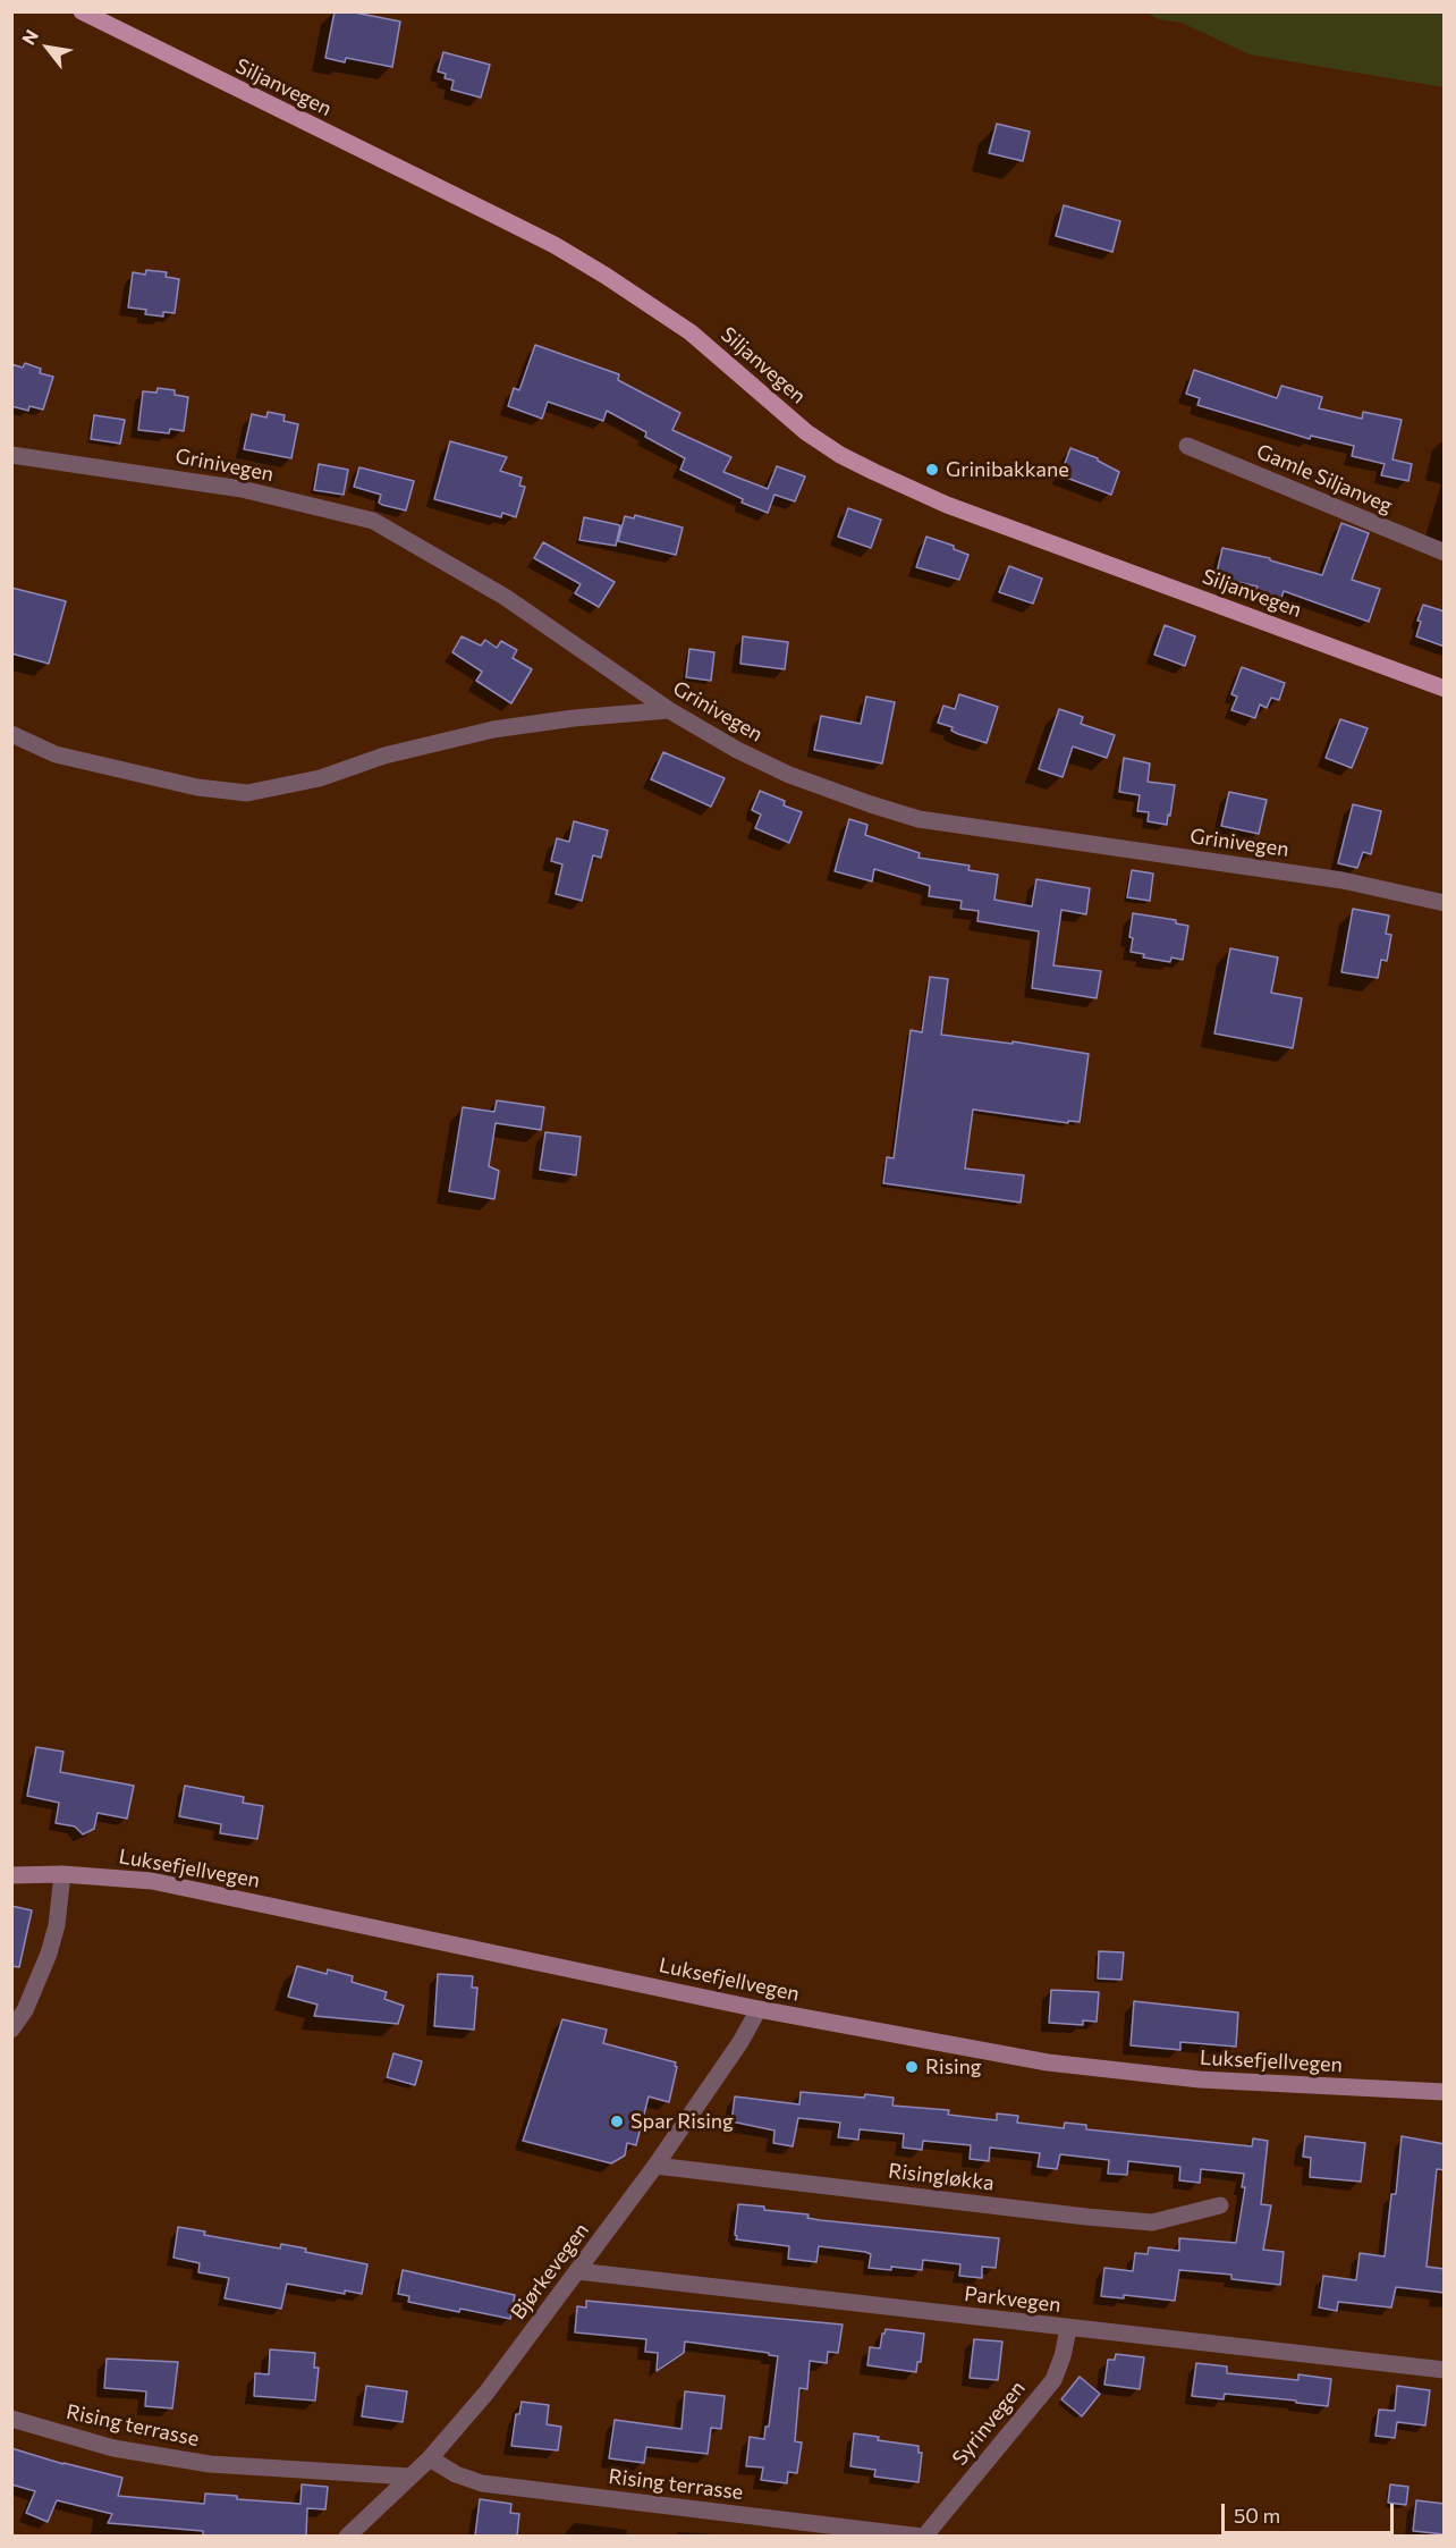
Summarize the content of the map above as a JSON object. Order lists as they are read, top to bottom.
{
  "streets": {
    "main road": ["Siljanvegen", "Luksefjellvegen"],
    "street": [
      "Grinivegen",
      "Gamle Siljanveg",
      "Risingløkka",
      "Bjørkevegen",
      "Parkvegen",
      "Syrinvegen",
      "Rising terrasse"
    ]
  },
  "crossings": [
    ["Luksefjellvegen", "Bjørkevegen"],
    ["Risingløkka", "Bjørkevegen"],
    ["Bjørkevegen", "Parkvegen"],
    ["Bjørkevegen", "Rising terrasse"],
    ["Parkvegen", "Syrinvegen"],
    ["Syrinvegen", "Rising terrasse"]
  ],
  "places": ["Grinibakkane", "Rising", "Spar Rising"],
  "scale_bar": "50 m",
  "north": "top left"
}
